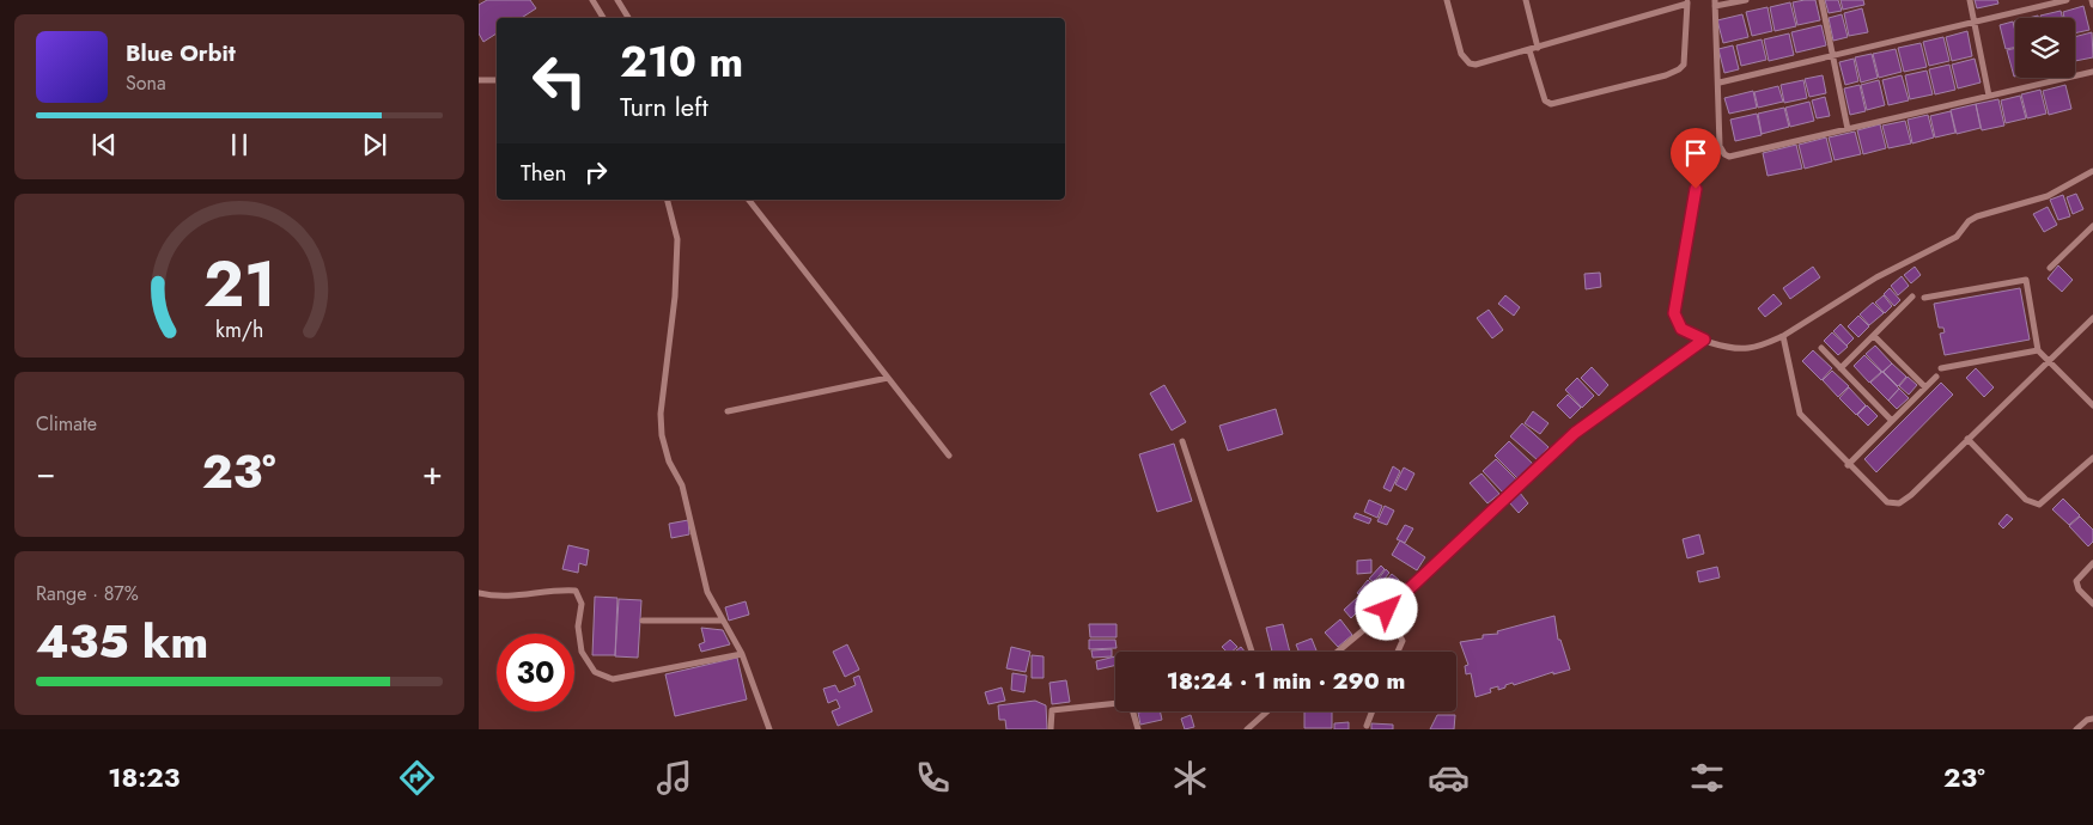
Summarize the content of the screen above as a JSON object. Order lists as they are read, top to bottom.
{
  "page": {
    "turn": ["210 m", "Turn left"],
    "song": ["Blue Orbit", "Sona"],
    "then": "Then",
    "tile": [
      "Climate",
      ["Range · 87%", "435 km"]
    ],
    "heat": ["−", "23°", "+"],
    "limit": "30",
    "trip": "18:24 · 1 min · 290 m",
    "tabs": ["18:23", "23°"],
    "gauge": ["21", "km/h"]
  }
}
